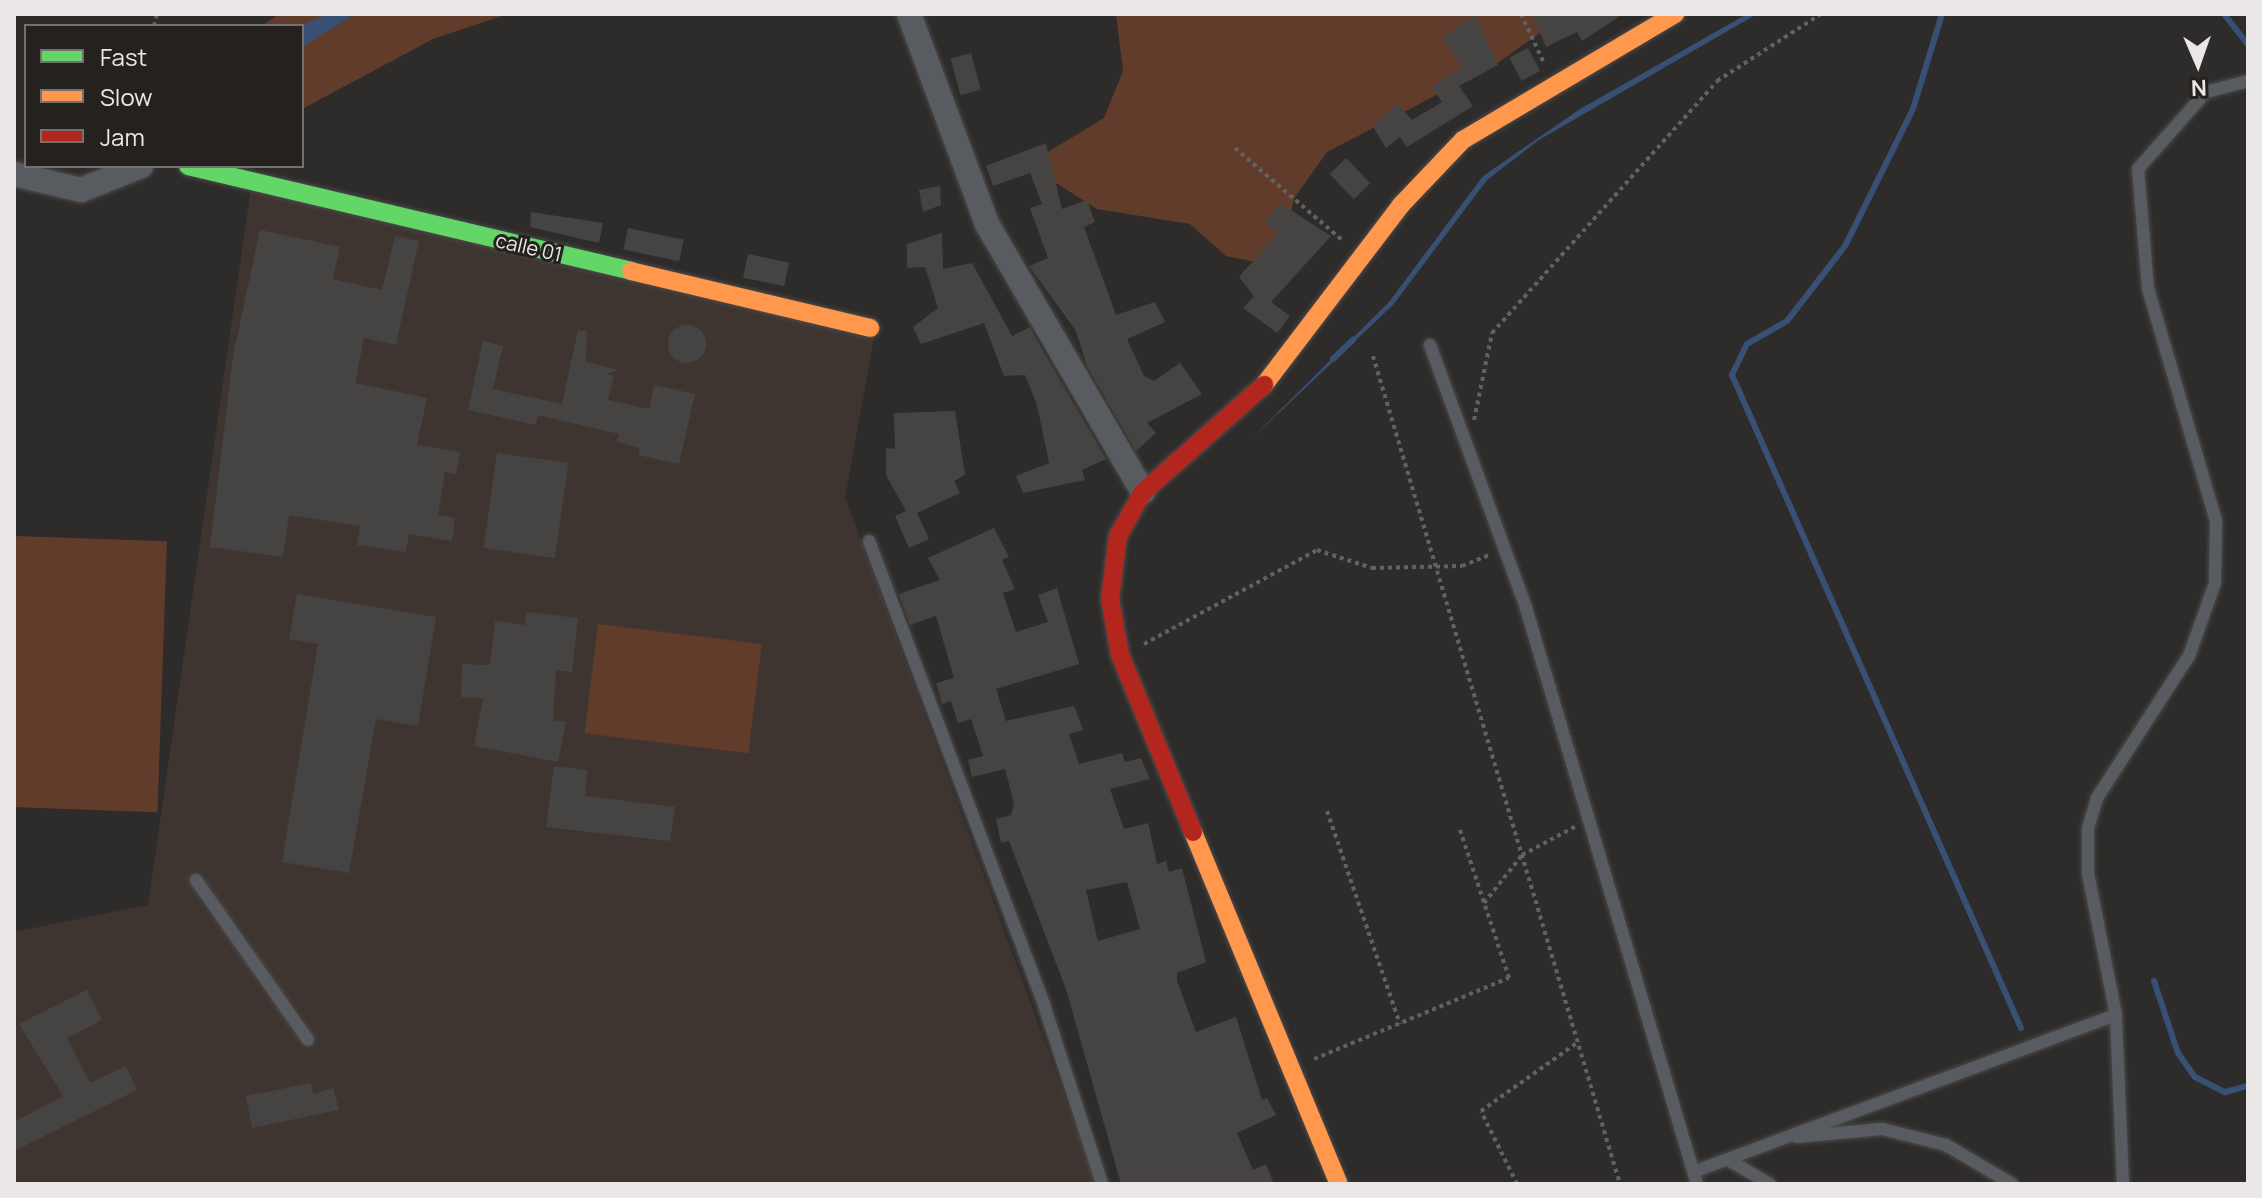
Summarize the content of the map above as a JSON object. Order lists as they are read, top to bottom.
{
  "streets": {
    "street": ["calle 01"]
  },
  "legend": ["Fast", "Slow", "Jam"],
  "north": "bottom"
}
